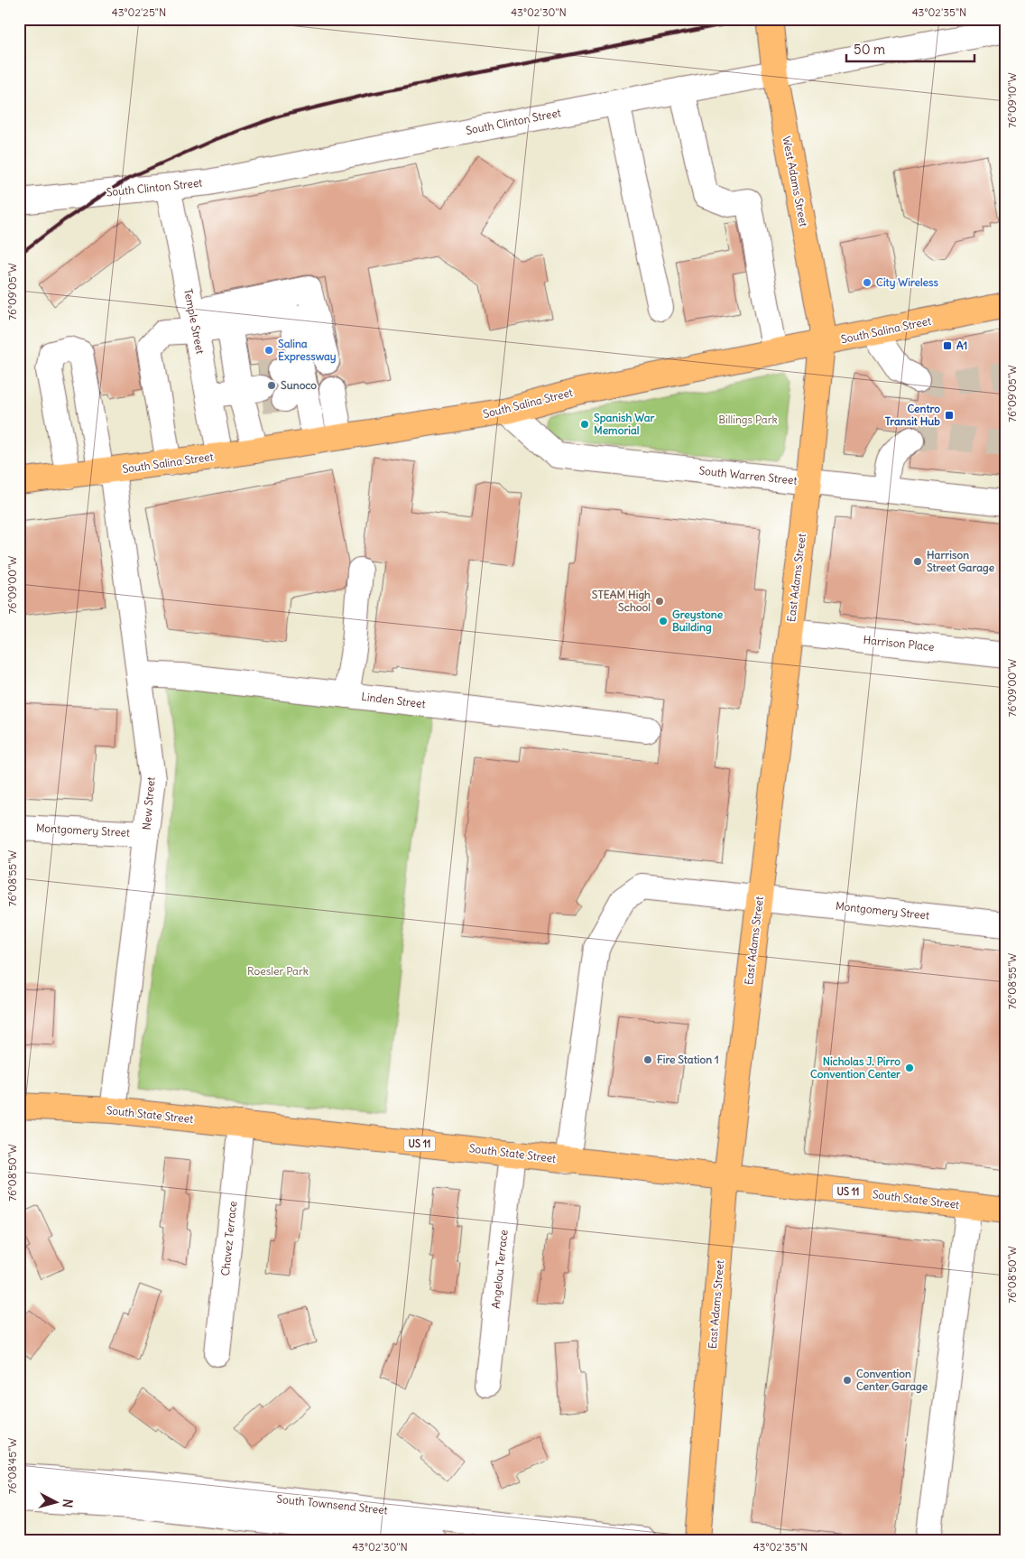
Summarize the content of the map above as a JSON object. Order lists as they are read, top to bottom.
{
  "streets": {
    "main road": [
      "West Adams Street",
      "South Salina Street",
      "East Adams Street",
      "South State Street",
      "US 11"
    ],
    "street": [
      "South Clinton Street",
      "Temple Street",
      "South Warren Street",
      "Harrison Place",
      "Linden Street",
      "New Street",
      "Montgomery Street",
      "Chavez Terrace",
      "Angelou Terrace",
      "South Townsend Street"
    ]
  },
  "crossings": [
    ["South Clinton Street", "West Adams Street"],
    ["South Clinton Street", "Temple Street"],
    ["West Adams Street", "South Salina Street"],
    ["West Adams Street", "East Adams Street"],
    ["Temple Street", "South Salina Street"],
    ["South Salina Street", "South Warren Street"],
    ["South Salina Street", "East Adams Street"],
    ["South Salina Street", "New Street"],
    ["South Warren Street", "East Adams Street"],
    ["East Adams Street", "Harrison Place"],
    ["East Adams Street", "Montgomery Street"],
    ["East Adams Street", "South State Street"],
    ["Linden Street", "New Street"],
    ["New Street", "Montgomery Street"],
    ["New Street", "South State Street"],
    ["Montgomery Street", "South State Street"],
    ["South State Street", "Chavez Terrace"],
    ["South State Street", "Angelou Terrace"]
  ],
  "parks": ["Billings Park", "Roesler Park"],
  "places": {
    "other": [
      "City Wireless",
      "Salina Expressway",
      "Sunoco",
      "Spanish War Memorial",
      "Harrison Street Garage",
      "STEAM High School",
      "Greystone Building",
      "Fire Station 1",
      "Nicholas J. Pirro Convention Center",
      "Convention Center Garage"
    ],
    "transit": ["A1", "Centro Transit Hub"]
  },
  "scale_bar": "50 m",
  "north": "right",
  "coordinates": [
    "43°02'25\"N",
    "43°02'30\"N",
    "43°02'35\"N",
    "76°09'10\"W",
    "76°09'05\"W",
    "76°09'00\"W",
    "76°08'55\"W",
    "76°08'50\"W",
    "76°08'45\"W"
  ]
}
